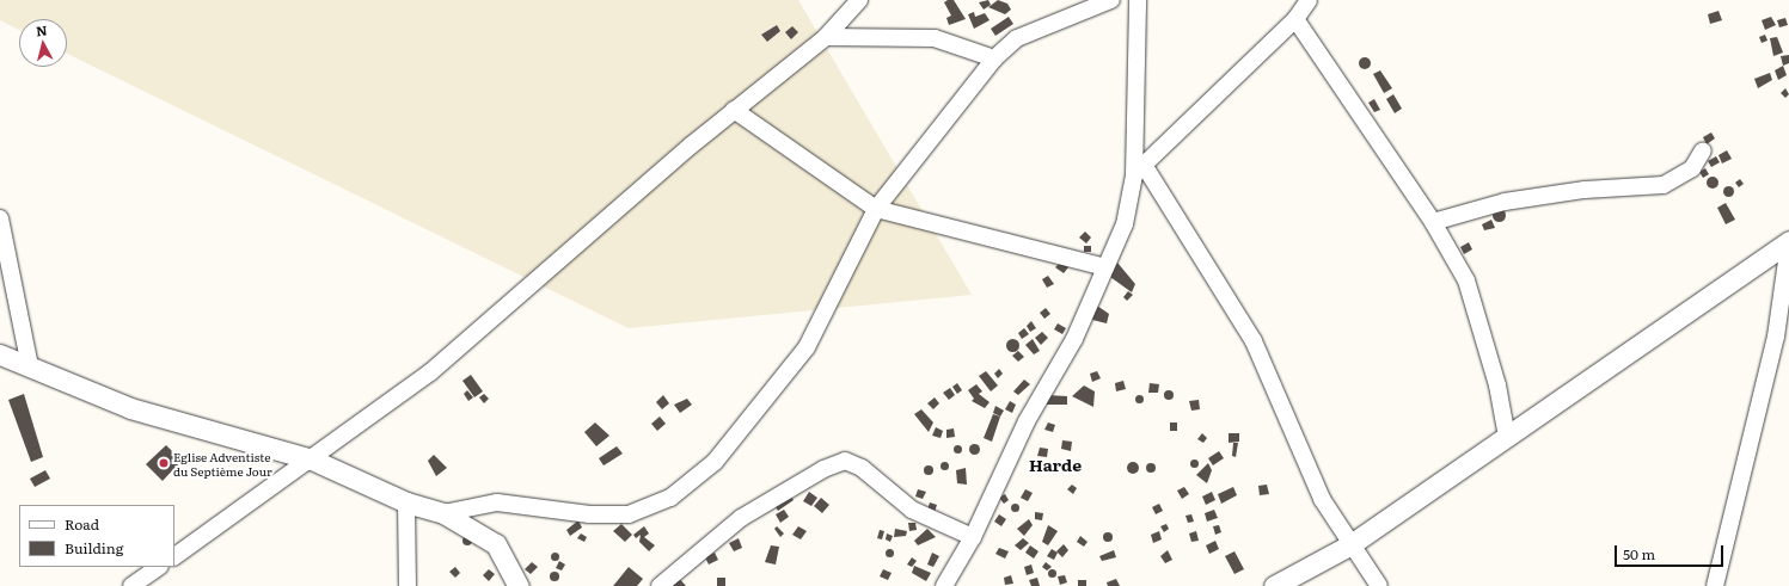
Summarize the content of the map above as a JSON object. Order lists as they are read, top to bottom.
{
  "districts": ["Harde"],
  "places": ["Eglise Adventiste du Septième Jour"],
  "legend": ["Road", "Building"],
  "scale_bar": "50 m",
  "north": "top"
}
